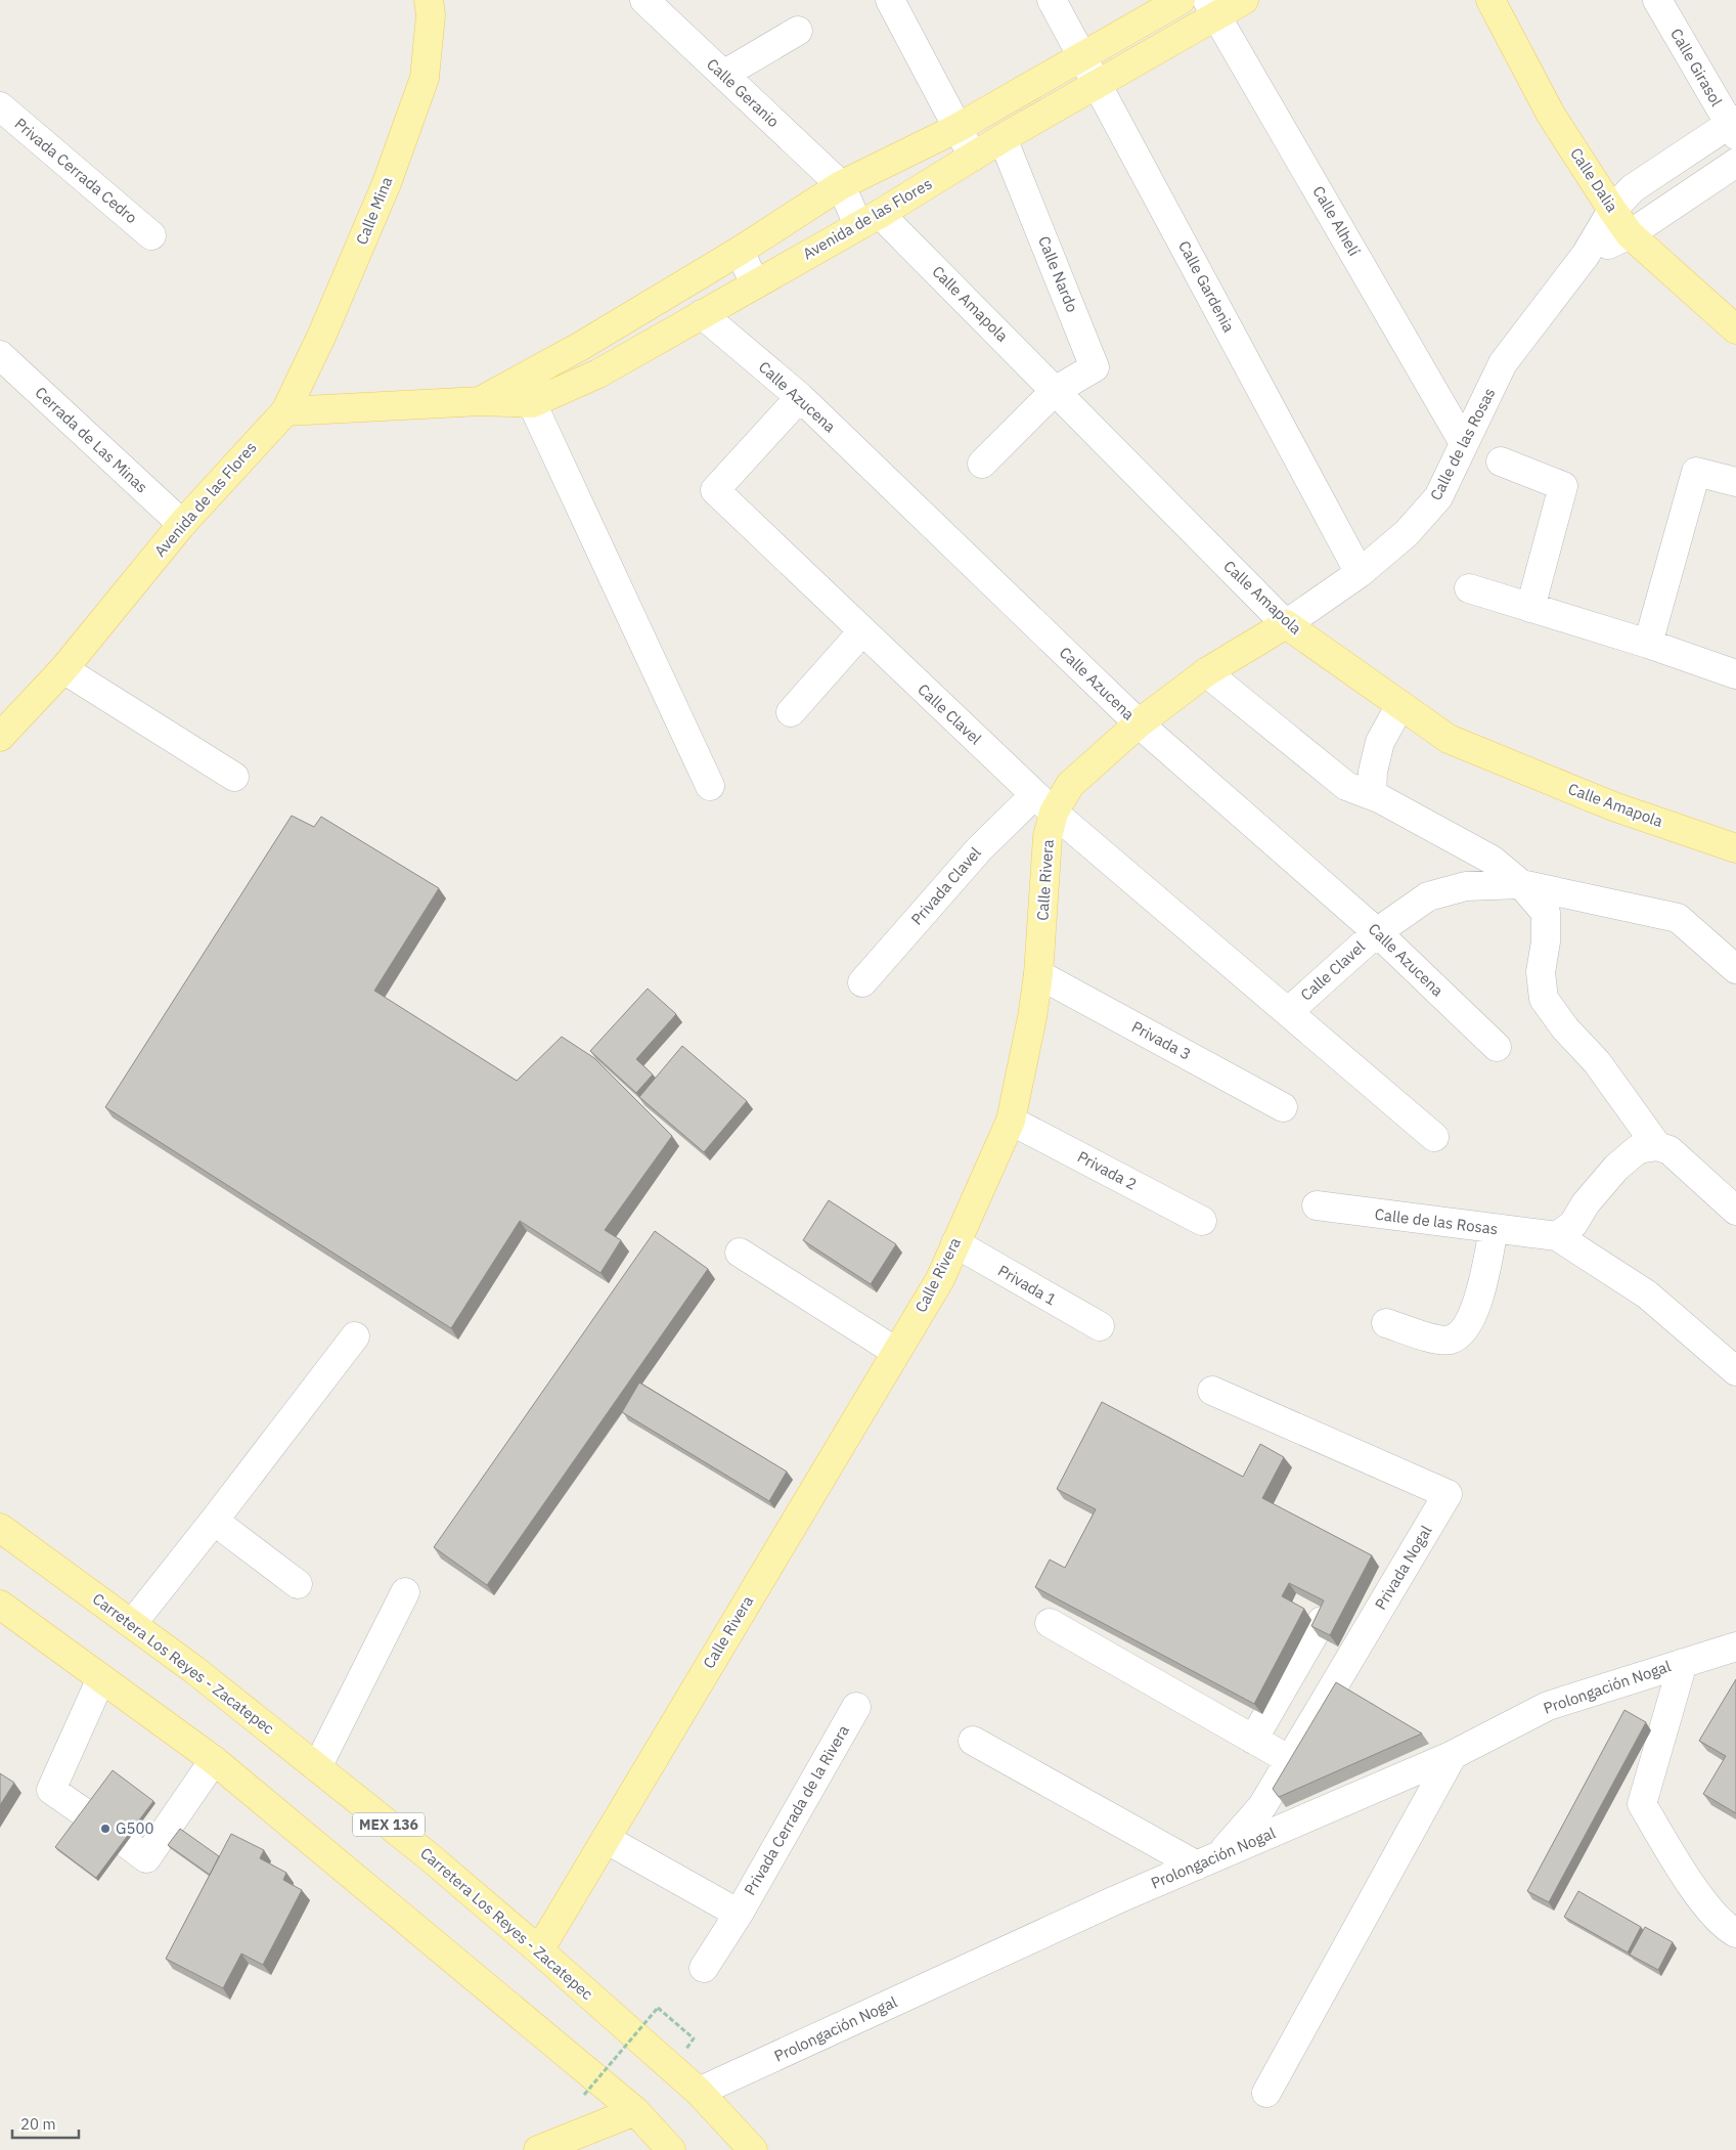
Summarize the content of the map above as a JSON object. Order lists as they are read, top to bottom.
{
  "streets": {
    "main road": [
      "Calle Dalia",
      "Calle Mina",
      "Avenida de las Flores",
      "Calle Amapola",
      "Calle Rivera",
      "Carretera Los Reyes - Zacatepec",
      "MEX 136"
    ],
    "street": [
      "Calle Girasol",
      "Calle Geranio",
      "Privada Cerrada Cedro",
      "Calle Alhelí",
      "Calle Nardo",
      "Calle Gardenia",
      "Calle Azucena",
      "Cerrada de Las Minas",
      "Calle de las Rosas",
      "Calle Clavel",
      "Privada Clavel",
      "Privada 3",
      "Privada 2",
      "Privada 1",
      "Privada Nogal",
      "Prolongación Nogal",
      "Privada Cerrada de la Rivera"
    ]
  },
  "crossings": [
    ["Calle Girasol", "Calle de las Rosas"],
    ["Calle Dalia", "Calle de las Rosas"],
    ["Calle Mina", "Avenida de las Flores"],
    ["Avenida de las Flores", "Calle Alhelí"],
    ["Avenida de las Flores", "Calle Nardo"],
    ["Avenida de las Flores", "Calle Gardenia"],
    ["Avenida de las Flores", "Calle Amapola"],
    ["Avenida de las Flores", "Calle Azucena"],
    ["Avenida de las Flores", "Cerrada de Las Minas"],
    ["Calle Alhelí", "Calle de las Rosas"],
    ["Calle Nardo", "Calle Amapola"],
    ["Calle Gardenia", "Calle de las Rosas"],
    ["Calle Amapola", "Calle de las Rosas"],
    ["Calle Amapola", "Calle Rivera"],
    ["Calle Azucena", "Calle Clavel"],
    ["Calle Azucena", "Calle Rivera"],
    ["Calle de las Rosas", "Calle Rivera"],
    ["Calle Clavel", "Calle Rivera"],
    ["Calle Clavel", "Privada Clavel"],
    ["Calle Rivera", "Privada Clavel"],
    ["Calle Rivera", "Privada 3"],
    ["Calle Rivera", "Privada 2"],
    ["Calle Rivera", "Privada 1"],
    ["Calle Rivera", "Carretera Los Reyes - Zacatepec"],
    ["Calle Rivera", "Privada Cerrada de la Rivera"],
    ["Privada Nogal", "Prolongación Nogal"],
    ["Carretera Los Reyes - Zacatepec", "Prolongación Nogal"]
  ],
  "places": ["G500"],
  "scale_bar": "20 m"
}
